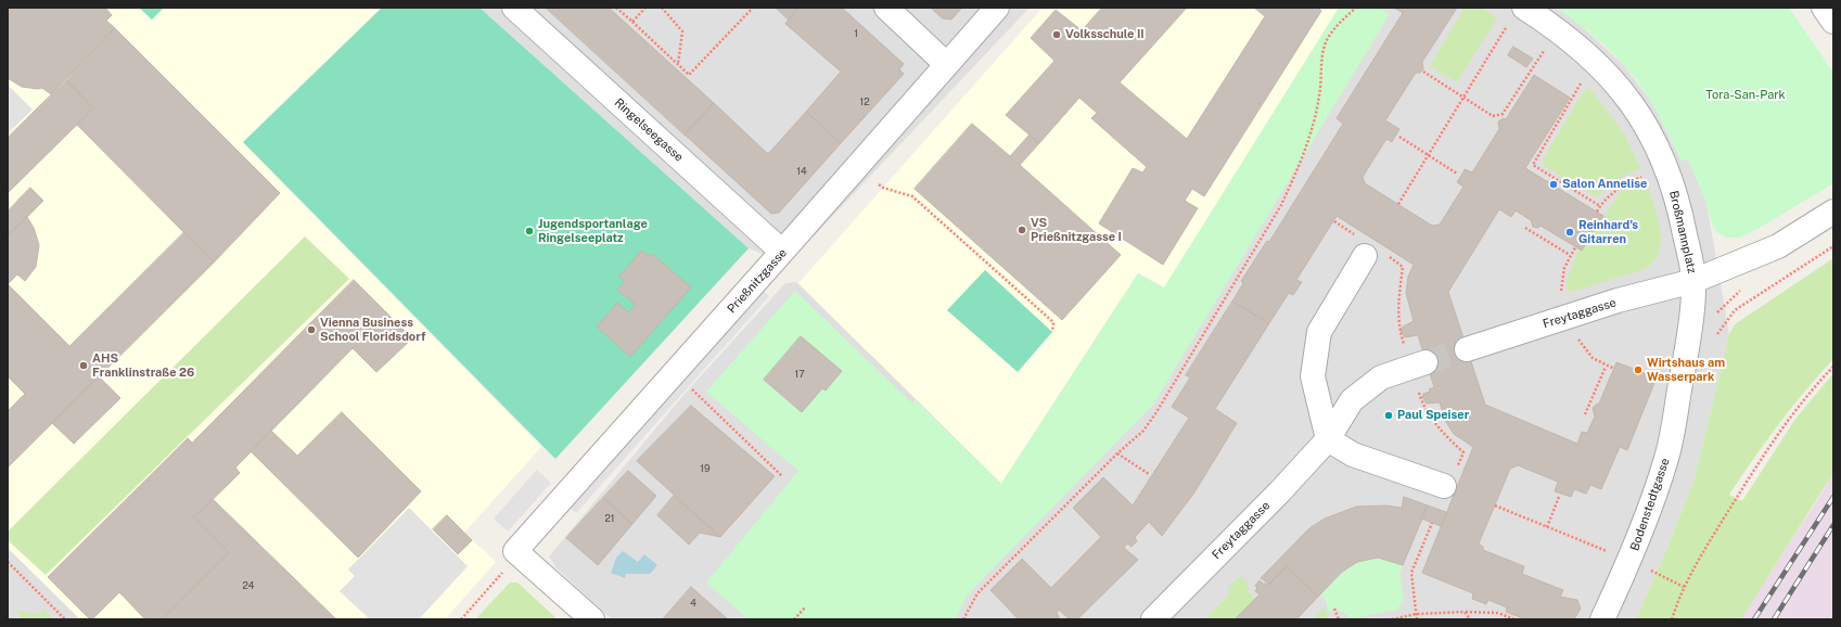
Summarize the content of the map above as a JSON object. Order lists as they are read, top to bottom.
{
  "streets": {
    "street": [
      "Ringelseegasse",
      "Broßmannplatz",
      "Prießnitzgasse",
      "Freytaggasse",
      "Bodenstedtgasse"
    ]
  },
  "crossings": [
    ["Ringelseegasse", "Prießnitzgasse"],
    ["Broßmannplatz", "Freytaggasse"],
    ["Broßmannplatz", "Bodenstedtgasse"],
    ["Freytaggasse", "Bodenstedtgasse"]
  ],
  "parks": ["Tora-San-Park"],
  "places": [
    "Volksschule II",
    "Salon Annelise",
    "VS Prießnitzgasse I",
    "Jugendsportanlage Ringelseeplatz",
    "Reinhard's Gitarren",
    "Vienna Business School Floridsdorf",
    "AHS Franklinstraße 26",
    "Wirtshaus am Wasserpark",
    "Paul Speiser"
  ],
  "house_numbers": [
    "1",
    "12",
    "14",
    "17",
    "19",
    "21",
    "24",
    "4"
  ]
}
